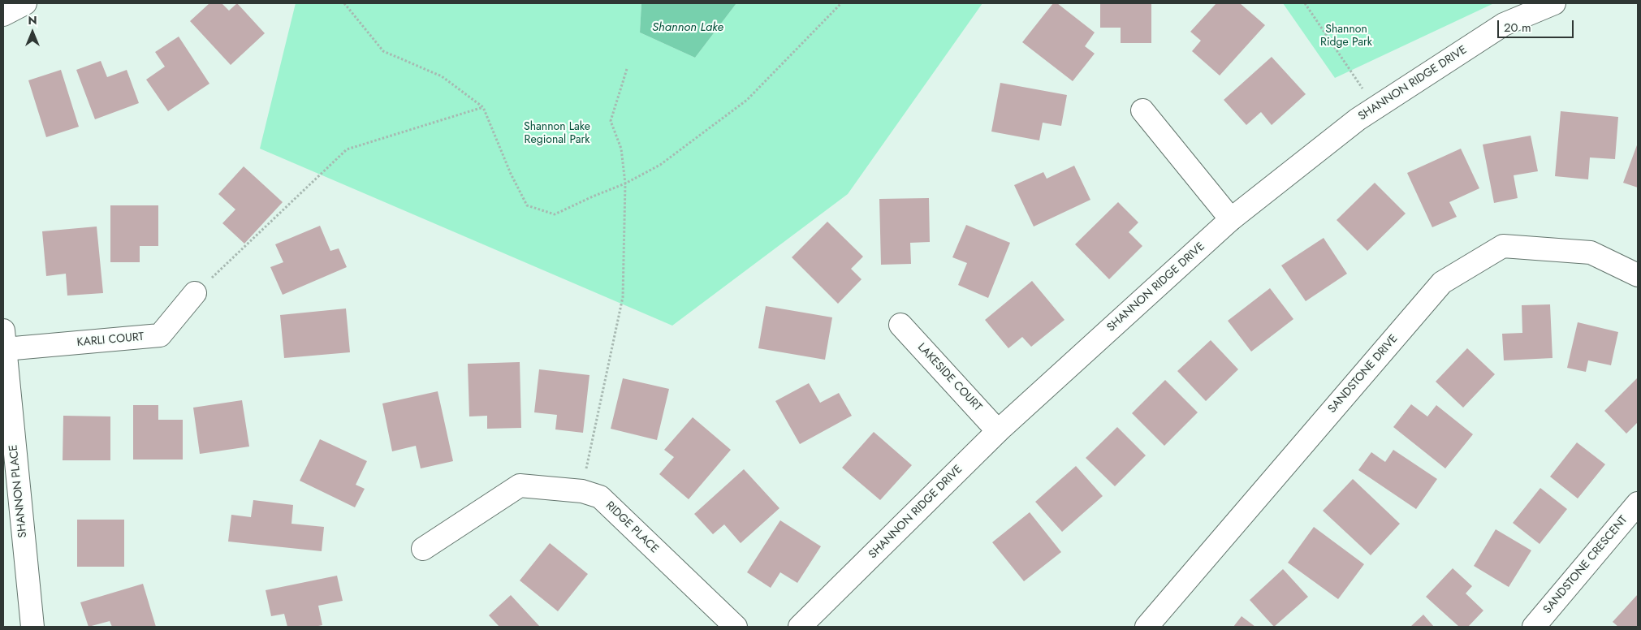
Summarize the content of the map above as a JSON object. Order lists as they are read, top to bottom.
{
  "streets": {
    "street": [
      "SHANNON RIDGE DRIVE",
      "KARLI COURT",
      "SANDSTONE DRIVE",
      "LAKESIDE COURT",
      "SHANNON PLACE",
      "RIDGE PLACE",
      "SANDSTONE CRESCENT"
    ]
  },
  "crossings": [
    ["SHANNON RIDGE DRIVE", "LAKESIDE COURT"],
    ["KARLI COURT", "SHANNON PLACE"]
  ],
  "water": ["Shannon Lake"],
  "parks": ["Shannon Ridge Park", "Shannon Lake Regional Park"],
  "scale_bar": "20 m",
  "north": "top"
}
